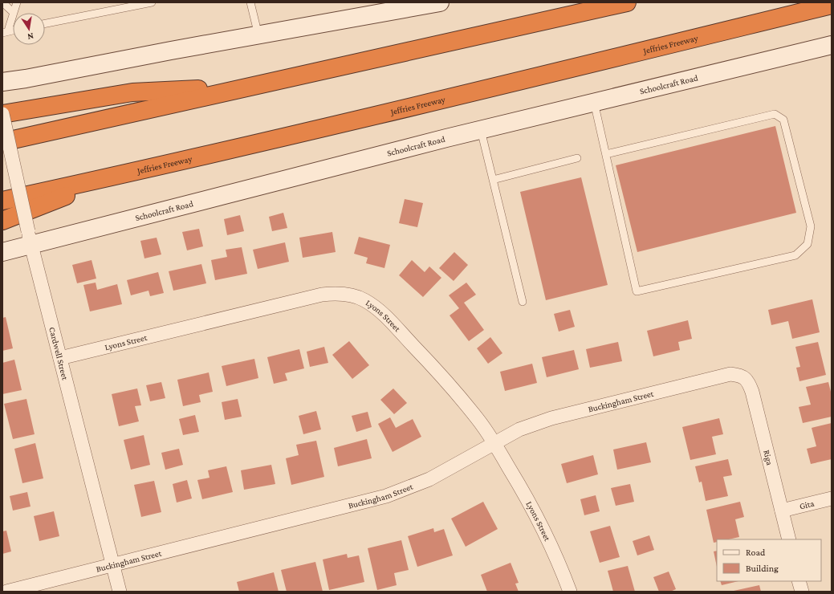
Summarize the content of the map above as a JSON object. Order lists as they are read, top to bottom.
{
  "streets": {
    "highway": ["Jeffries Freeway"],
    "main road": ["Schoolcraft Road"],
    "street": [
      "Lyons Street",
      "Cardwell Street",
      "Buckingham Street",
      "Riga",
      "Gita"
    ]
  },
  "crossings": [
    ["Schoolcraft Road", "Cardwell Street"],
    ["Lyons Street", "Cardwell Street"],
    ["Lyons Street", "Buckingham Street"],
    ["Cardwell Street", "Buckingham Street"],
    ["Buckingham Street", "Riga"],
    ["Riga", "Gita"]
  ],
  "legend": ["Road", "Building"],
  "north": "bottom"
}
